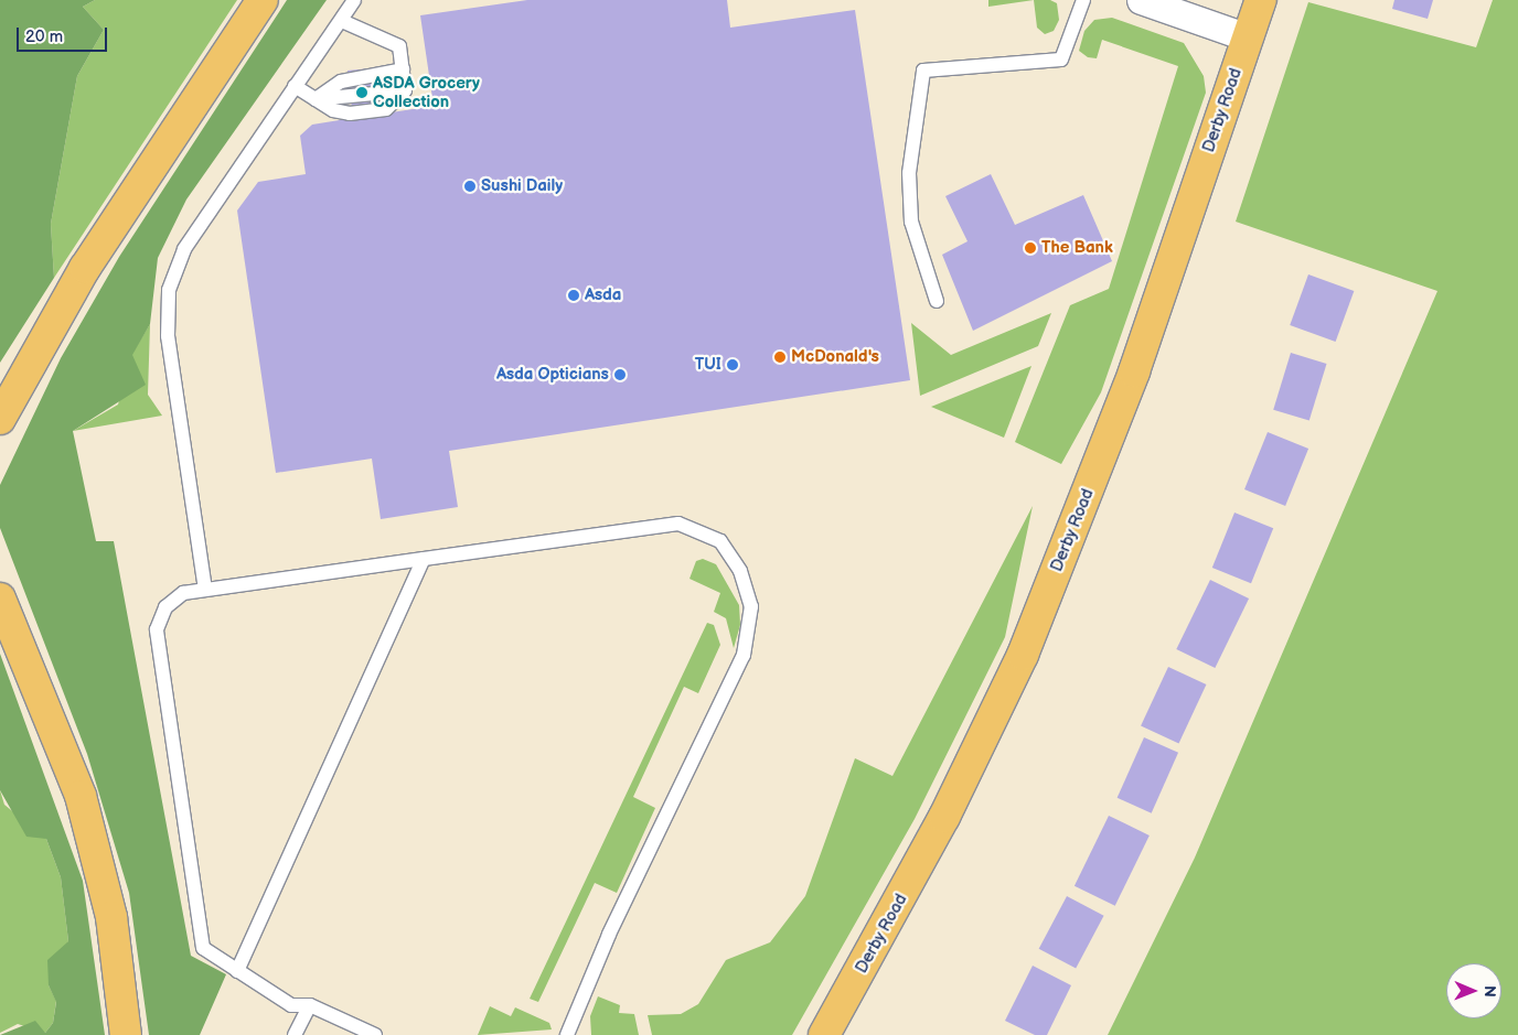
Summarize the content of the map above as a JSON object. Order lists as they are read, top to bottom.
{
  "streets": {
    "main road": ["Derby Road"]
  },
  "places": [
    "ASDA Grocery Collection",
    "Sushi Daily",
    "The Bank",
    "Asda",
    "McDonald's",
    "TUI",
    "Asda Opticians"
  ],
  "scale_bar": "20 m",
  "north": "right"
}
